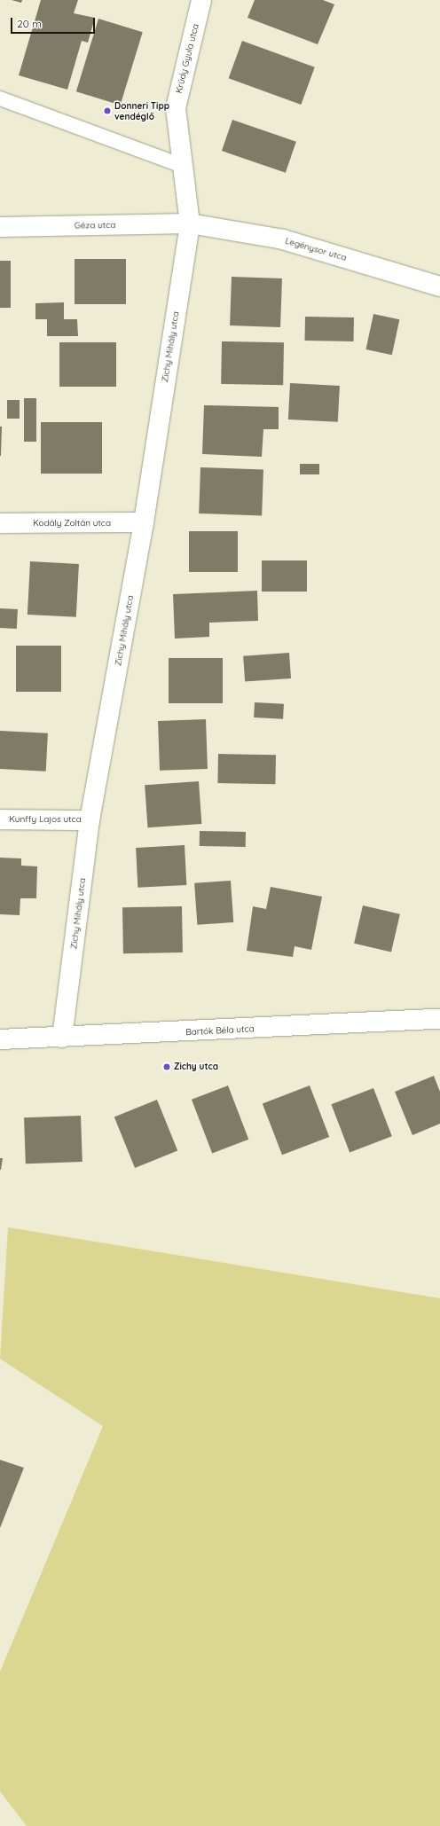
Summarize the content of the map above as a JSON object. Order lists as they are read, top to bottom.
{
  "streets": {
    "street": [
      "Krúdy Gyula utca",
      "Géza utca",
      "Legénysor utca",
      "Zichy Mihály utca",
      "Kodály Zoltán utca",
      "Kunffy Lajos utca",
      "Bartók Béla utca"
    ]
  },
  "crossings": [
    ["Krúdy Gyula utca", "Géza utca"],
    ["Krúdy Gyula utca", "Legénysor utca"],
    ["Krúdy Gyula utca", "Zichy Mihály utca"],
    ["Géza utca", "Legénysor utca"],
    ["Géza utca", "Zichy Mihály utca"],
    ["Legénysor utca", "Zichy Mihály utca"],
    ["Zichy Mihály utca", "Kodály Zoltán utca"],
    ["Zichy Mihály utca", "Kunffy Lajos utca"],
    ["Zichy Mihály utca", "Bartók Béla utca"]
  ],
  "places": ["Donneri Tipp vendéglő", "Zichy utca"],
  "scale_bar": "20 m"
}
